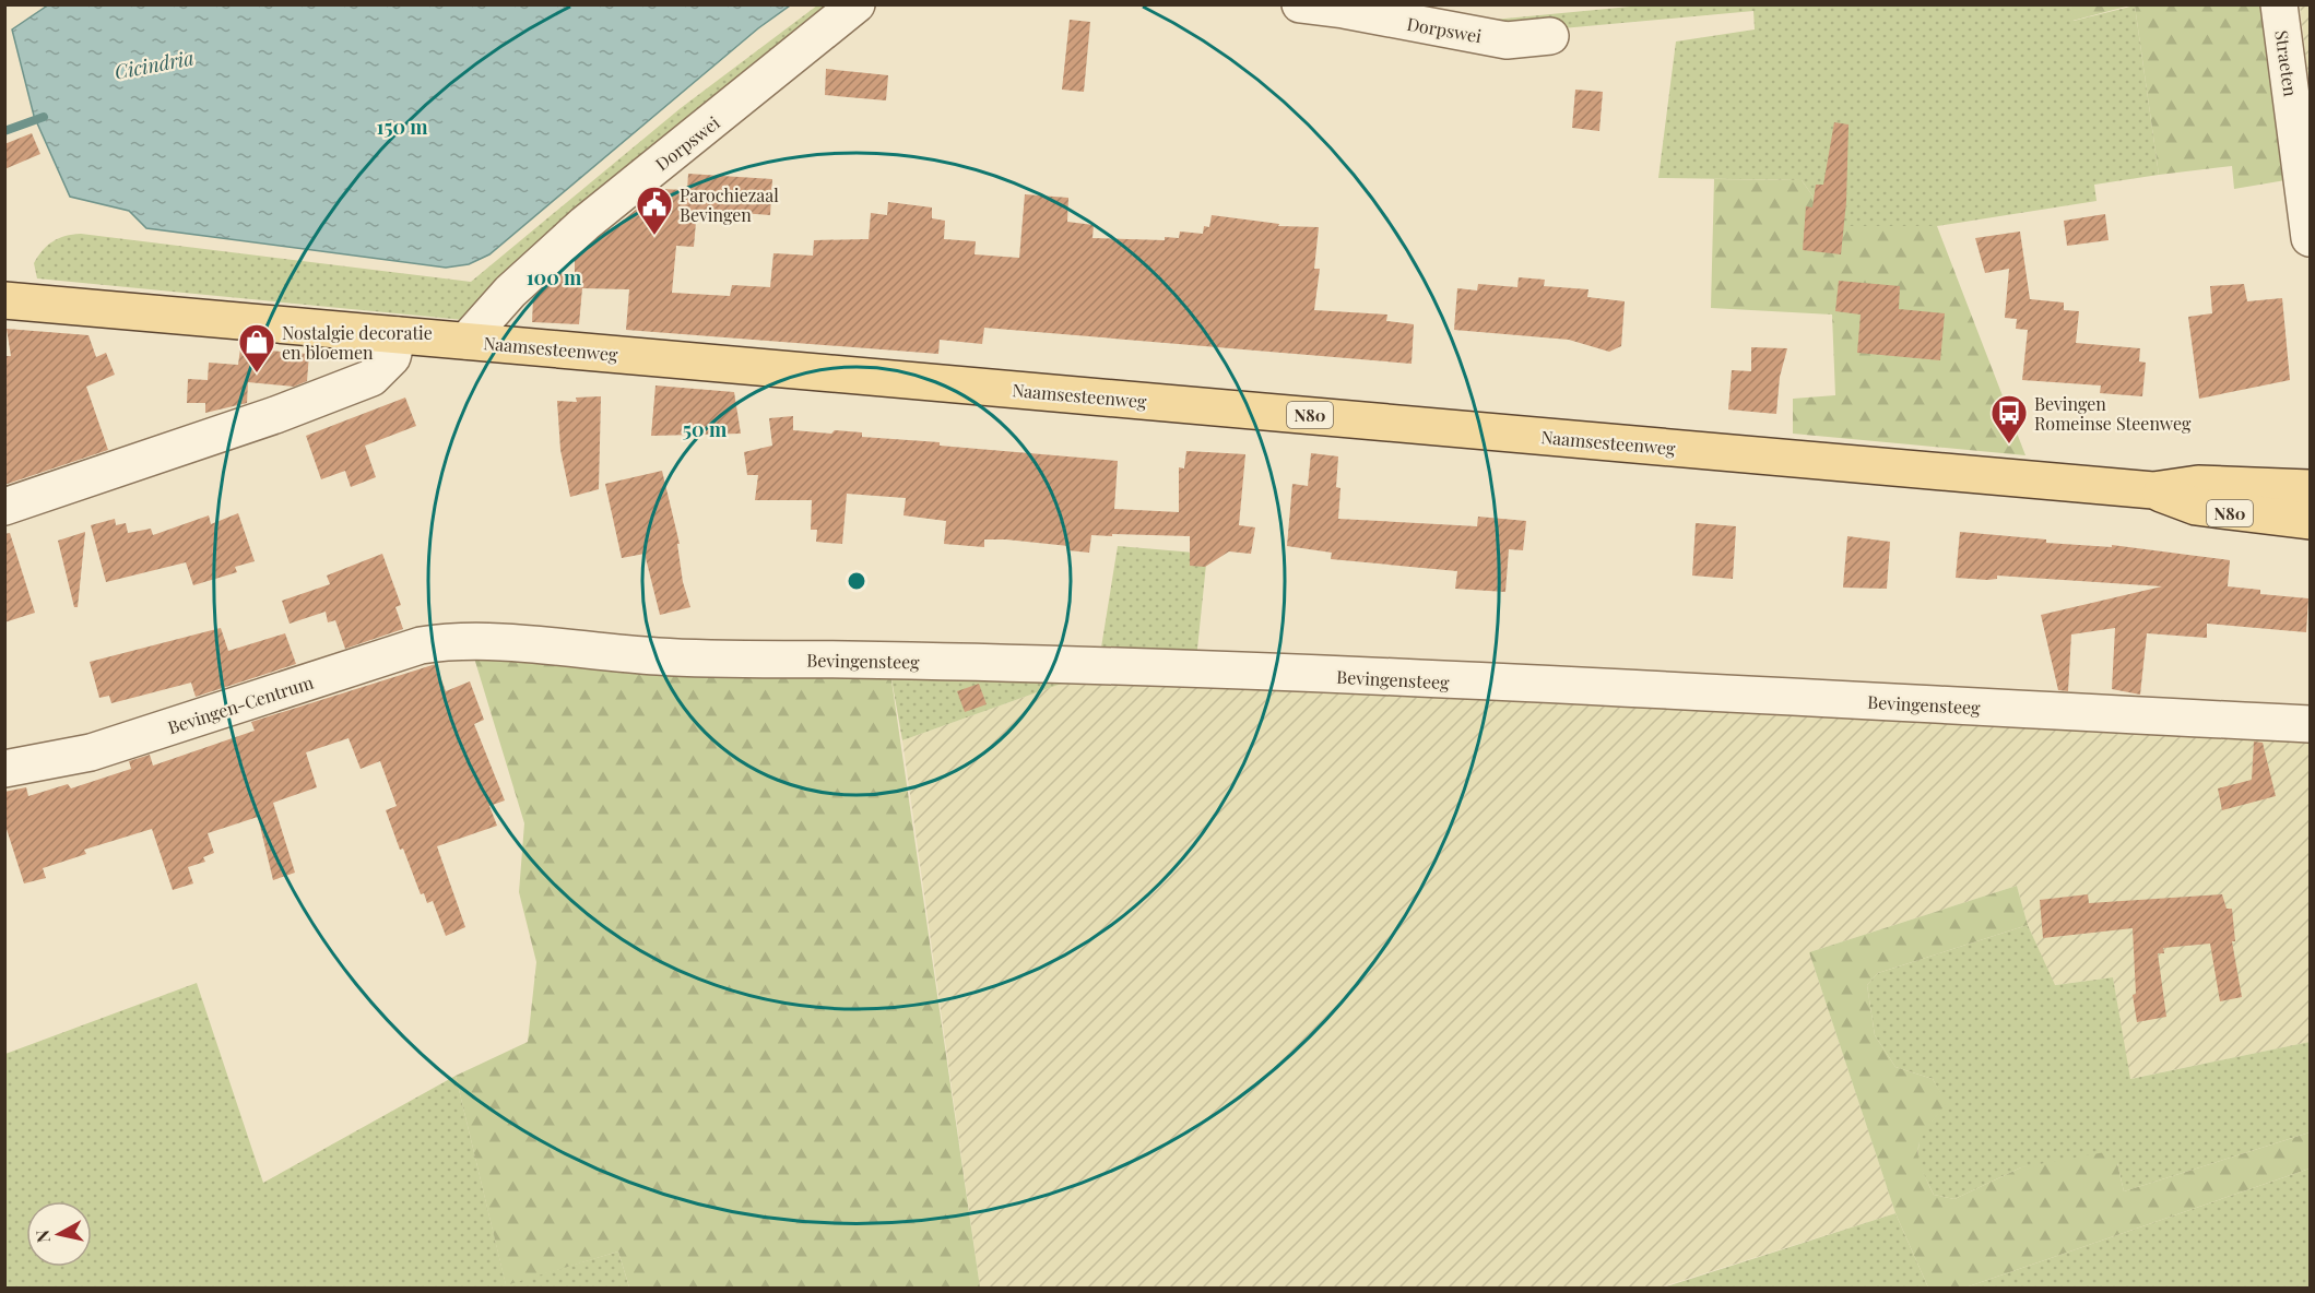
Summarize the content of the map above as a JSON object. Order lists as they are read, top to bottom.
{
  "streets": {
    "main road": ["Naamsesteenweg", "N80"],
    "street": [
      "Dorpswei",
      "Straeten",
      "Bevingensteeg",
      "Bevingen-Centrum"
    ]
  },
  "crossings": [
    ["Dorpswei", "Naamsesteenweg"],
    ["Bevingensteeg", "Bevingen-Centrum"]
  ],
  "water": ["Cicindria"],
  "places": {
    "public building": ["Parochiezaal Bevingen"],
    "shop": ["Nostalgie decoratie en bloemen"],
    "bus stop": ["Bevingen Romeinse Steenweg"]
  },
  "north": "left",
  "rings": ["150 m", "100 m", "50 m"]
}
